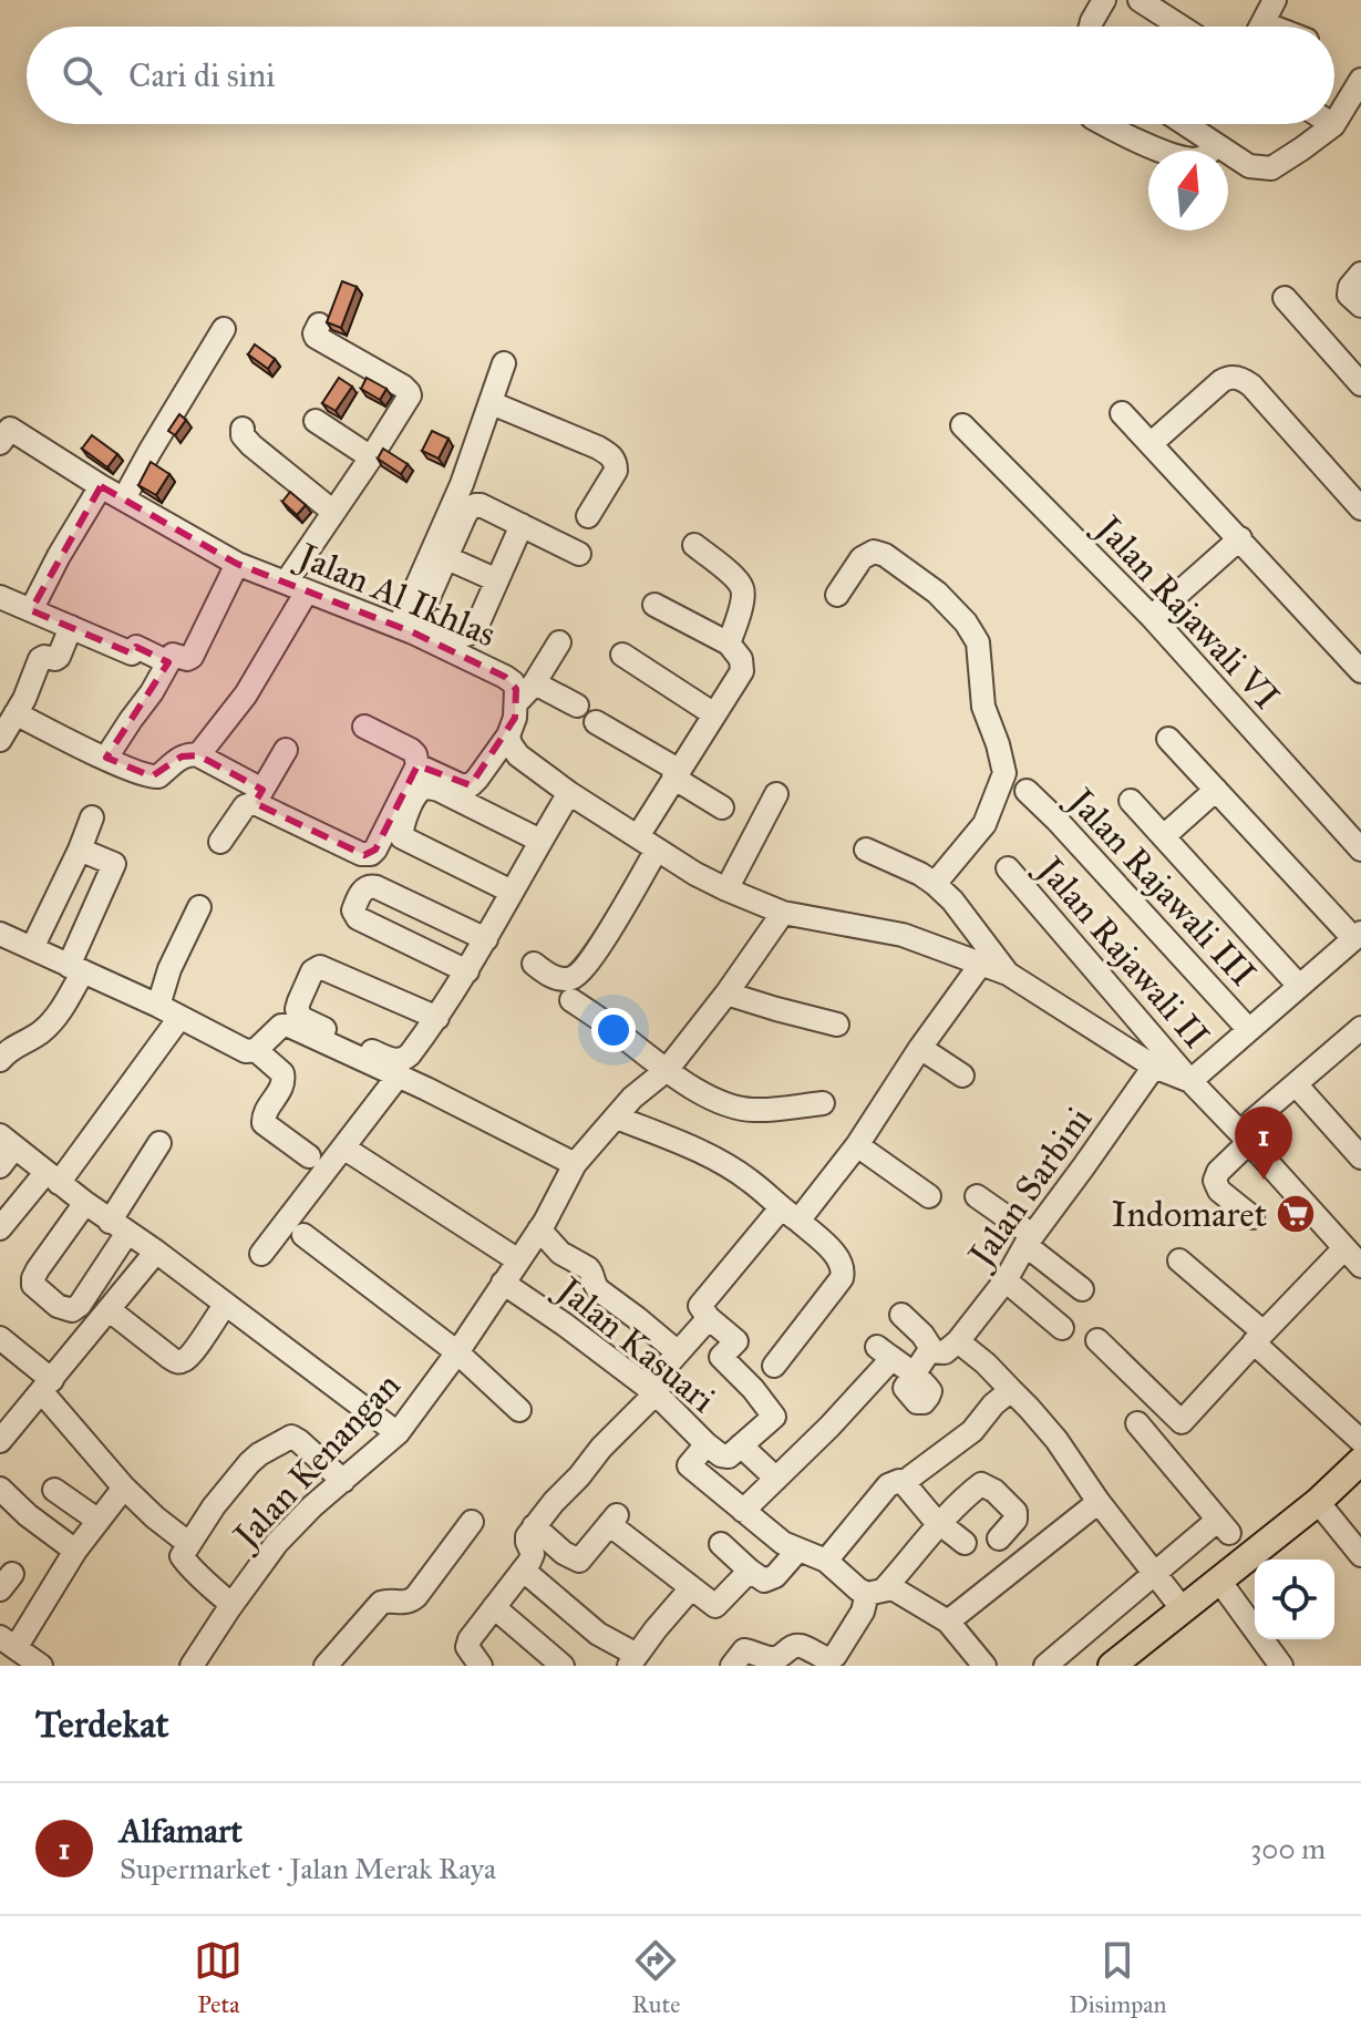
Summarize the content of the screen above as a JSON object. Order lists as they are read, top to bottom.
{
  "streets": {
    "street": [
      "Jalan Al Ikhlas",
      "Jalan Rajawali VI",
      "Jalan Rajawali III",
      "Jalan Rajawali II",
      "Jalan Sarbini",
      "Jalan Kasuari",
      "Jalan Kenangan"
    ]
  },
  "crossings": [
    ["Jalan Kasuari", "Jalan Kenangan"]
  ],
  "places": {
    "supermarket": ["Indomaret"]
  },
  "north": "top",
  "page": {
    "search": "Cari di sini",
    "pins": "1",
    "heading": "Terdekat",
    "list": [
      {
        "mark": "1",
        "name": "Alfamart",
        "note": "Supermarket · Jalan Merak Raya",
        "value": "300 m"
      }
    ],
    "nav": ["Peta", "Rute", "Disimpan"]
  }
}
